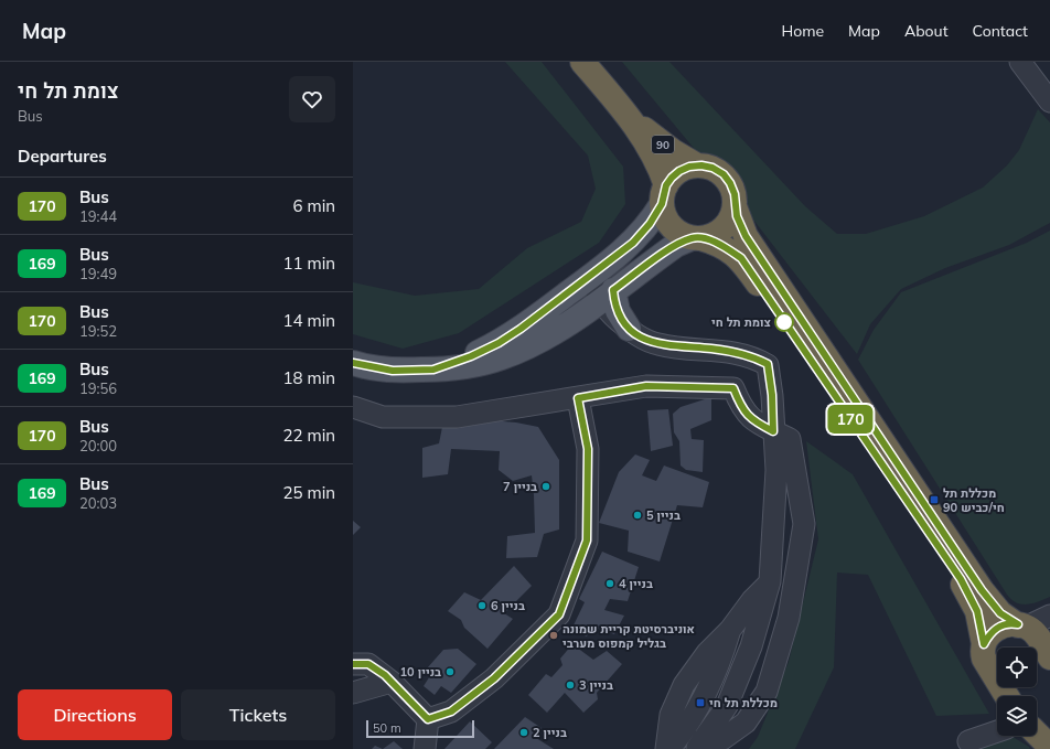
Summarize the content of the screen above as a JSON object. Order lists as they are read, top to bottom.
{
  "streets": {
    "highway": ["90"]
  },
  "places": {
    "other": [
      "צומת תל חי",
      "בניין 7",
      "בניין 5",
      "בניין 4",
      "בניין 6",
      "אוניברסיטת קריית שמונה בגליל קמפוס מערבי",
      "בניין 10",
      "בניין 3",
      "בניין 2"
    ],
    "transit": ["מכללת תל חי/כביש 90", "מכללת תל חי"]
  },
  "lines": ["bus line 170"],
  "scale_bar": "50 m",
  "page": {
    "header": "Map",
    "nav": [
      "Home",
      "Map",
      "About",
      "Contact"
    ],
    "heading": [
      ["צומת תל חי", "Bus"],
      "Departures"
    ],
    "on_map": "170",
    "list": [
      {
        "mark": "170",
        "name": "Bus",
        "note": "19:44",
        "value": "6 min"
      },
      {
        "mark": "169",
        "name": "Bus",
        "note": "19:49",
        "value": "11 min"
      },
      {
        "mark": "170",
        "name": "Bus",
        "note": "19:52",
        "value": "14 min"
      },
      {
        "mark": "169",
        "name": "Bus",
        "note": "19:56",
        "value": "18 min"
      },
      {
        "mark": "170",
        "name": "Bus",
        "note": "20:00",
        "value": "22 min"
      },
      {
        "mark": "169",
        "name": "Bus",
        "note": "20:03",
        "value": "25 min"
      }
    ],
    "buttons": ["Directions", "Tickets"],
    "scale": "50 m"
  }
}
